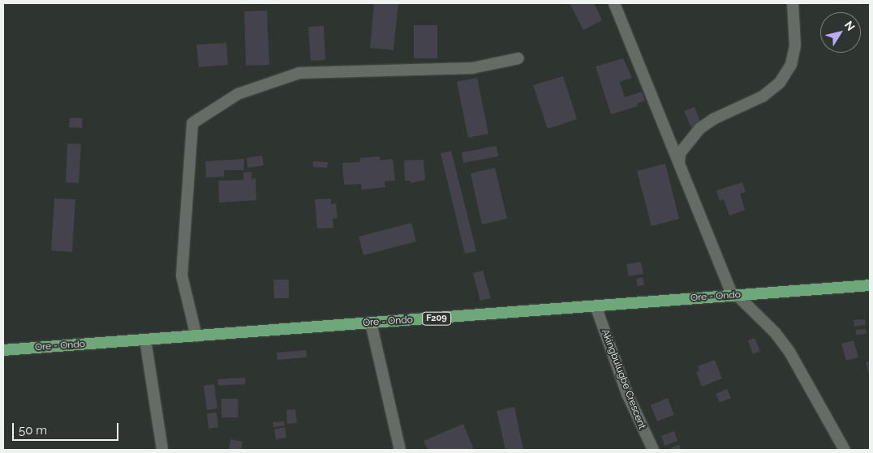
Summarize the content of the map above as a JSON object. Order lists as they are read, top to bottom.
{
  "streets": {
    "main road": ["Ore - Ondo", "F209"],
    "street": ["Akingbulugbe Crescent"]
  },
  "crossings": [
    ["Ore - Ondo", "Akingbulugbe Crescent"]
  ],
  "scale_bar": "50 m",
  "north": "top right"
}
